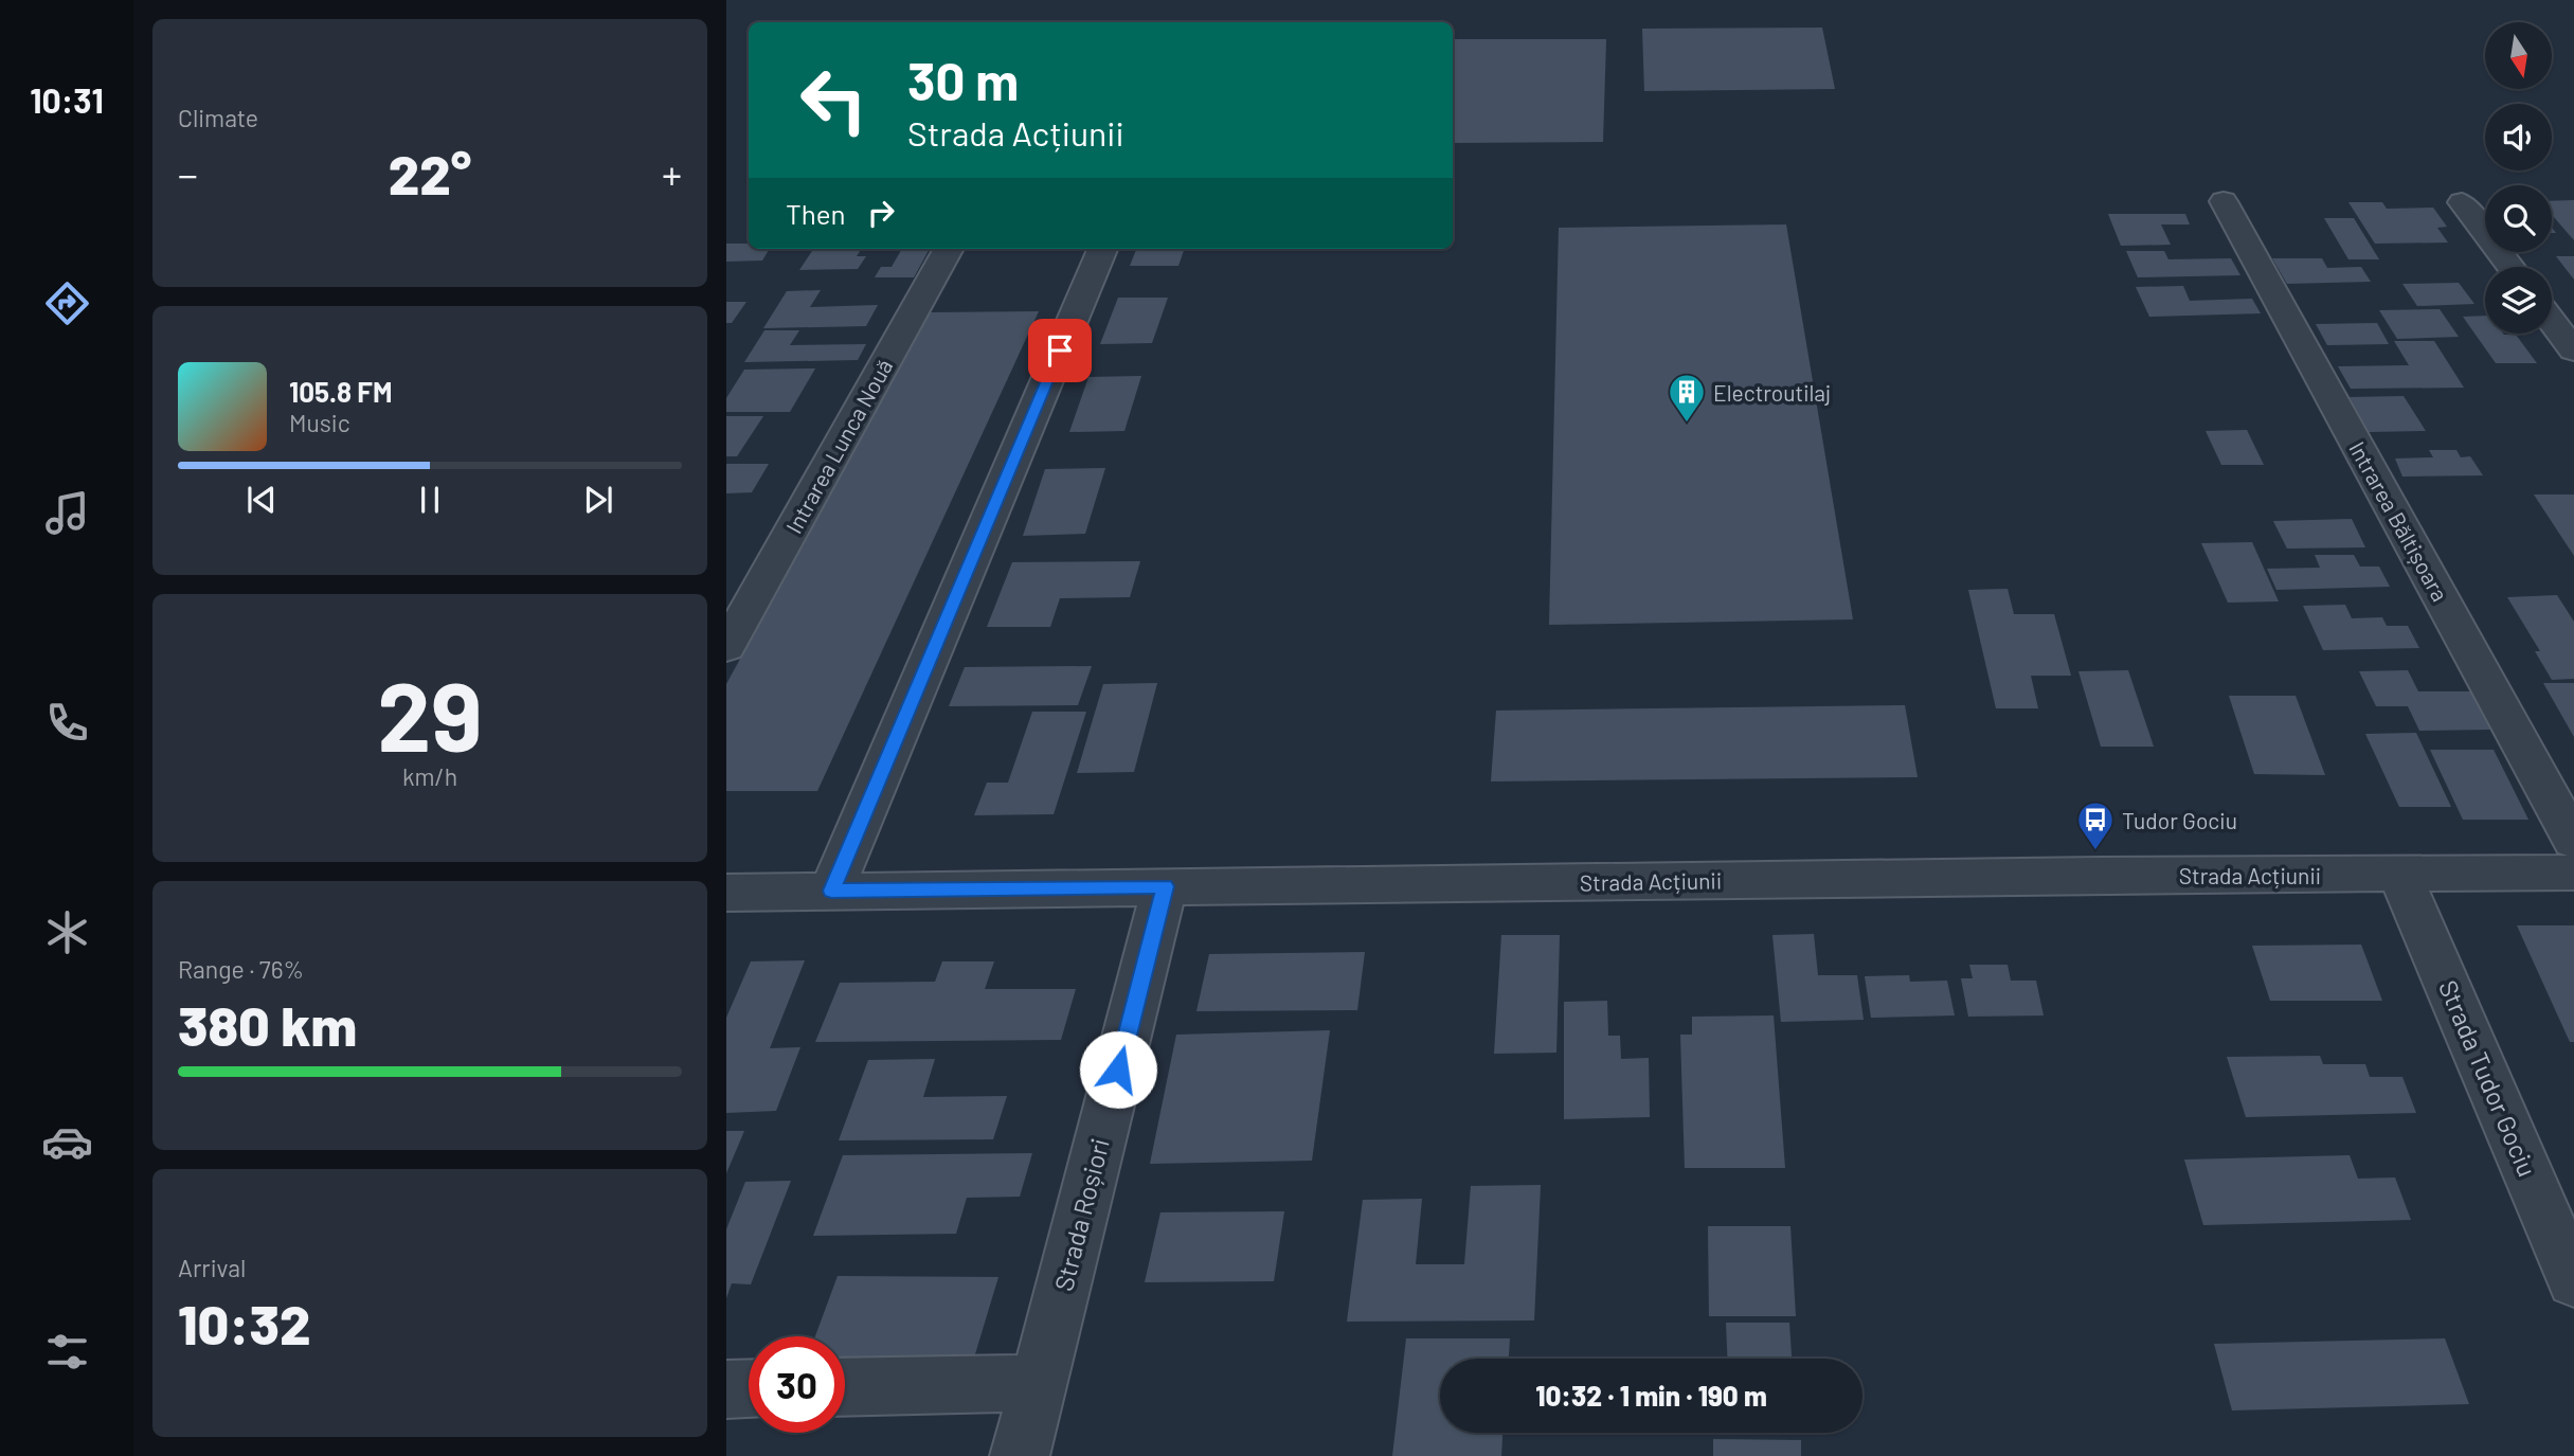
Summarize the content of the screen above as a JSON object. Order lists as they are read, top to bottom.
{
  "streets": {
    "street": [
      "Intrarea Lunca Nouă",
      "Intrarea Băltișoara",
      "Strada Acțiunii",
      "Strada Tudor Gociu",
      "Strada Roșiori"
    ]
  },
  "crossings": [
    ["Strada Acțiunii", "Strada Tudor Gociu"],
    ["Strada Acțiunii", "Strada Roșiori"]
  ],
  "places": {
    "building": ["Electroutilaj"],
    "bus stop": ["Tudor Gociu"]
  },
  "north": "bottom",
  "page": {
    "tabs": "10:31",
    "tile": [
      "Climate",
      ["29", "km/h"],
      ["Range · 76%", "380 km"],
      ["Arrival", "10:32"]
    ],
    "turn": ["30 m", "Strada Acțiunii"],
    "heat": ["−", "22°", "+"],
    "then": "Then",
    "song": ["105.8 FM", "Music"],
    "limit": "30",
    "trip": "10:32 · 1 min · 190 m"
  }
}
